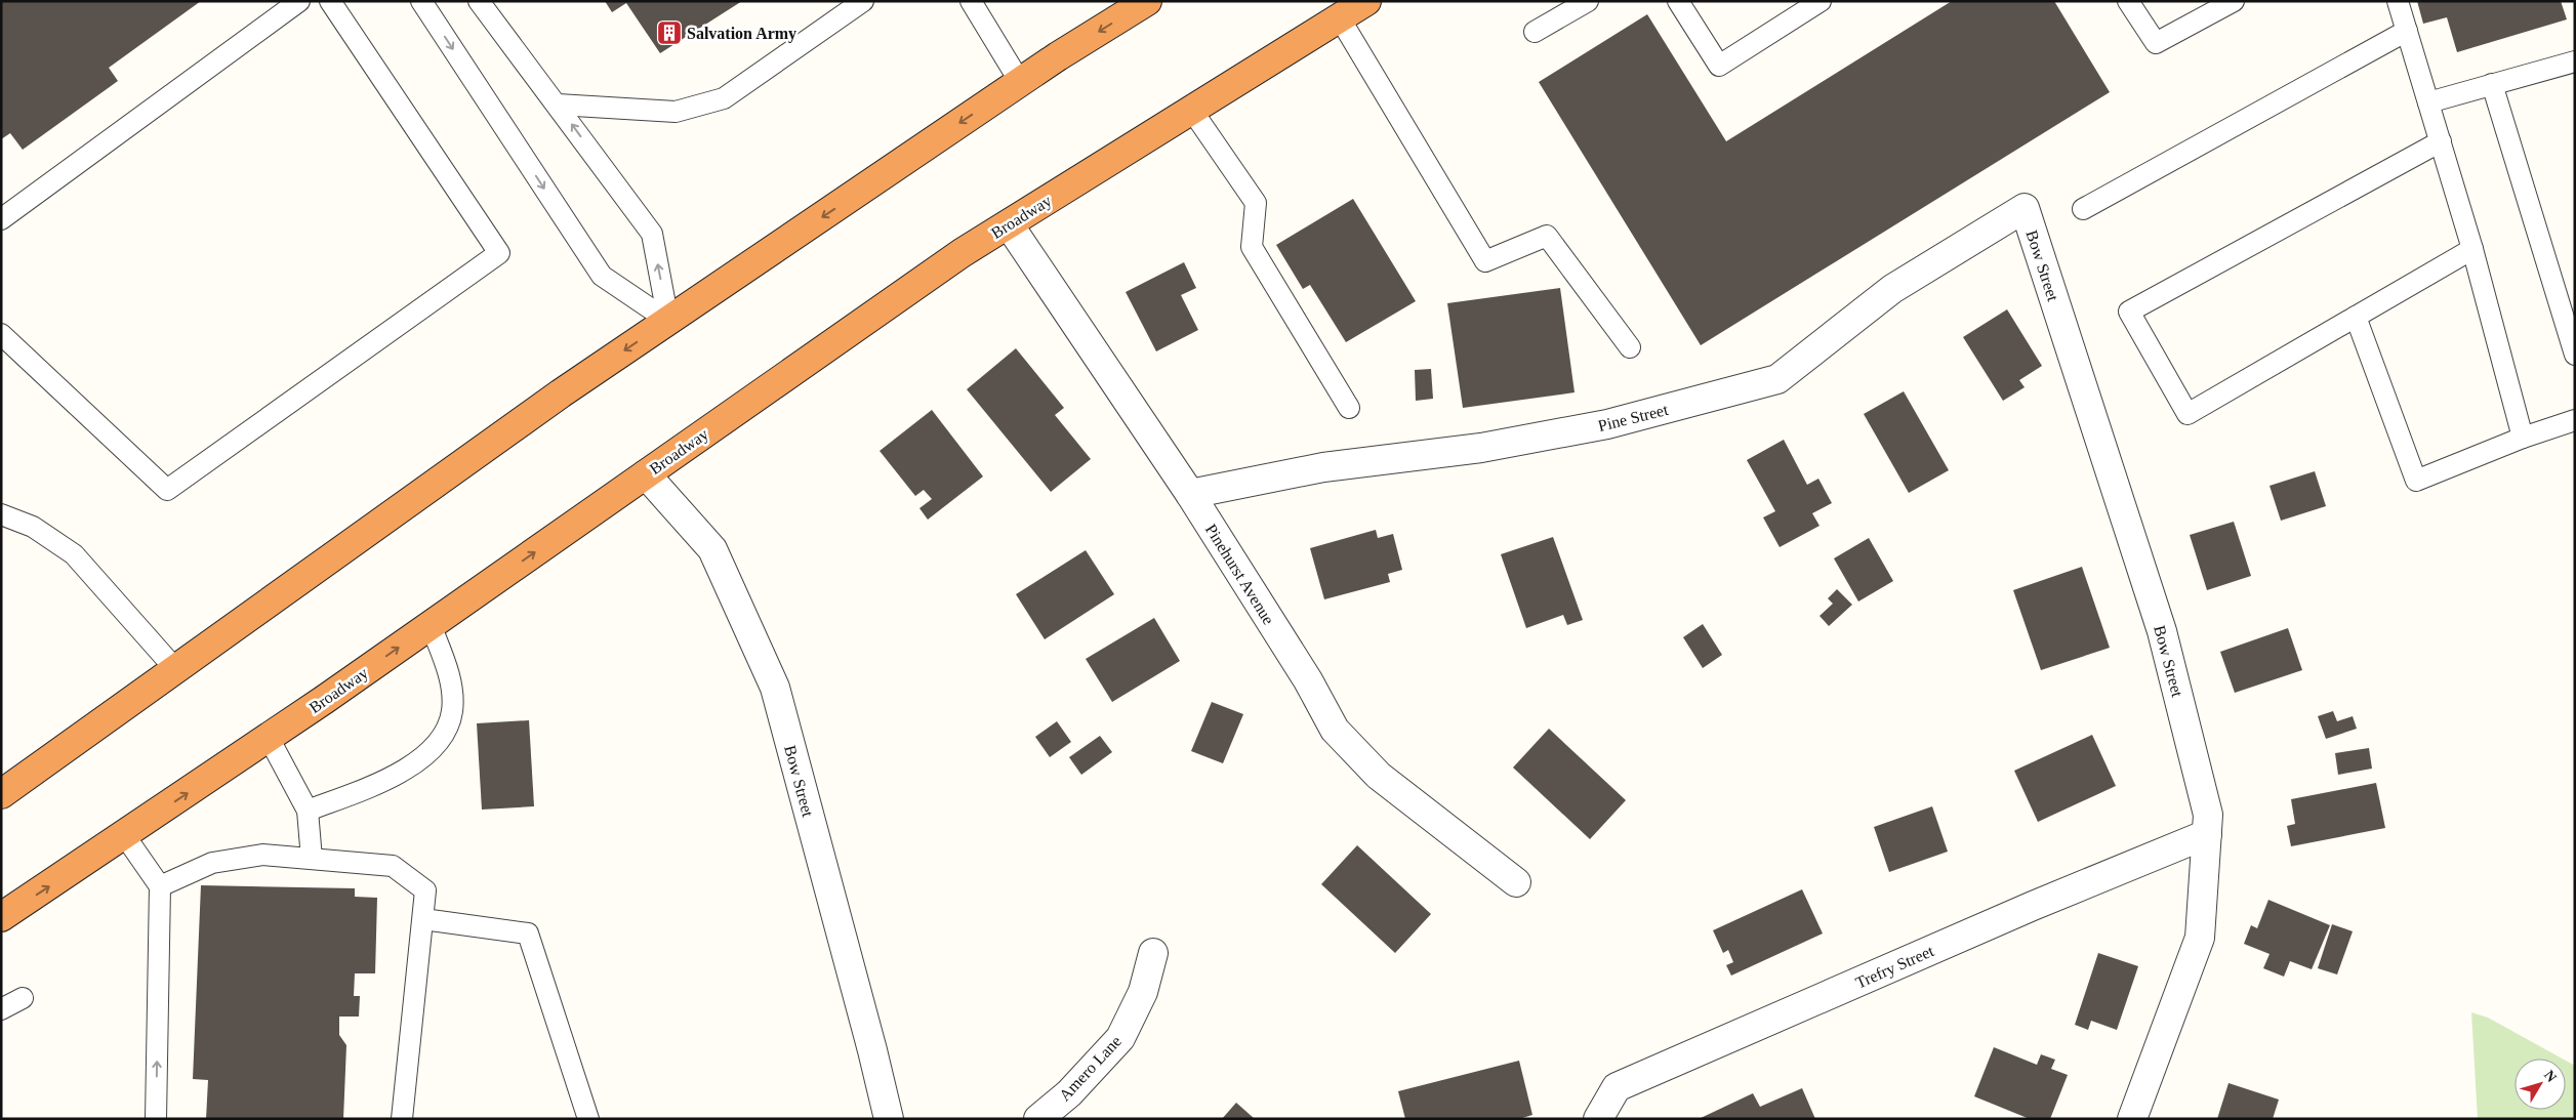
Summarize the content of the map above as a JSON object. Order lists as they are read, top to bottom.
{
  "streets": {
    "highway": ["Broadway"],
    "street": [
      "Bow Street",
      "Pine Street",
      "Pinehurst Avenue",
      "Trefry Street",
      "Amero Lane"
    ]
  },
  "crossings": [
    ["Broadway", "Bow Street"],
    ["Broadway", "Pinehurst Avenue"],
    ["Bow Street", "Pine Street"],
    ["Bow Street", "Trefry Street"],
    ["Pine Street", "Pinehurst Avenue"]
  ],
  "places": {
    "building": ["Salvation Army"]
  },
  "north": "top right"
}
